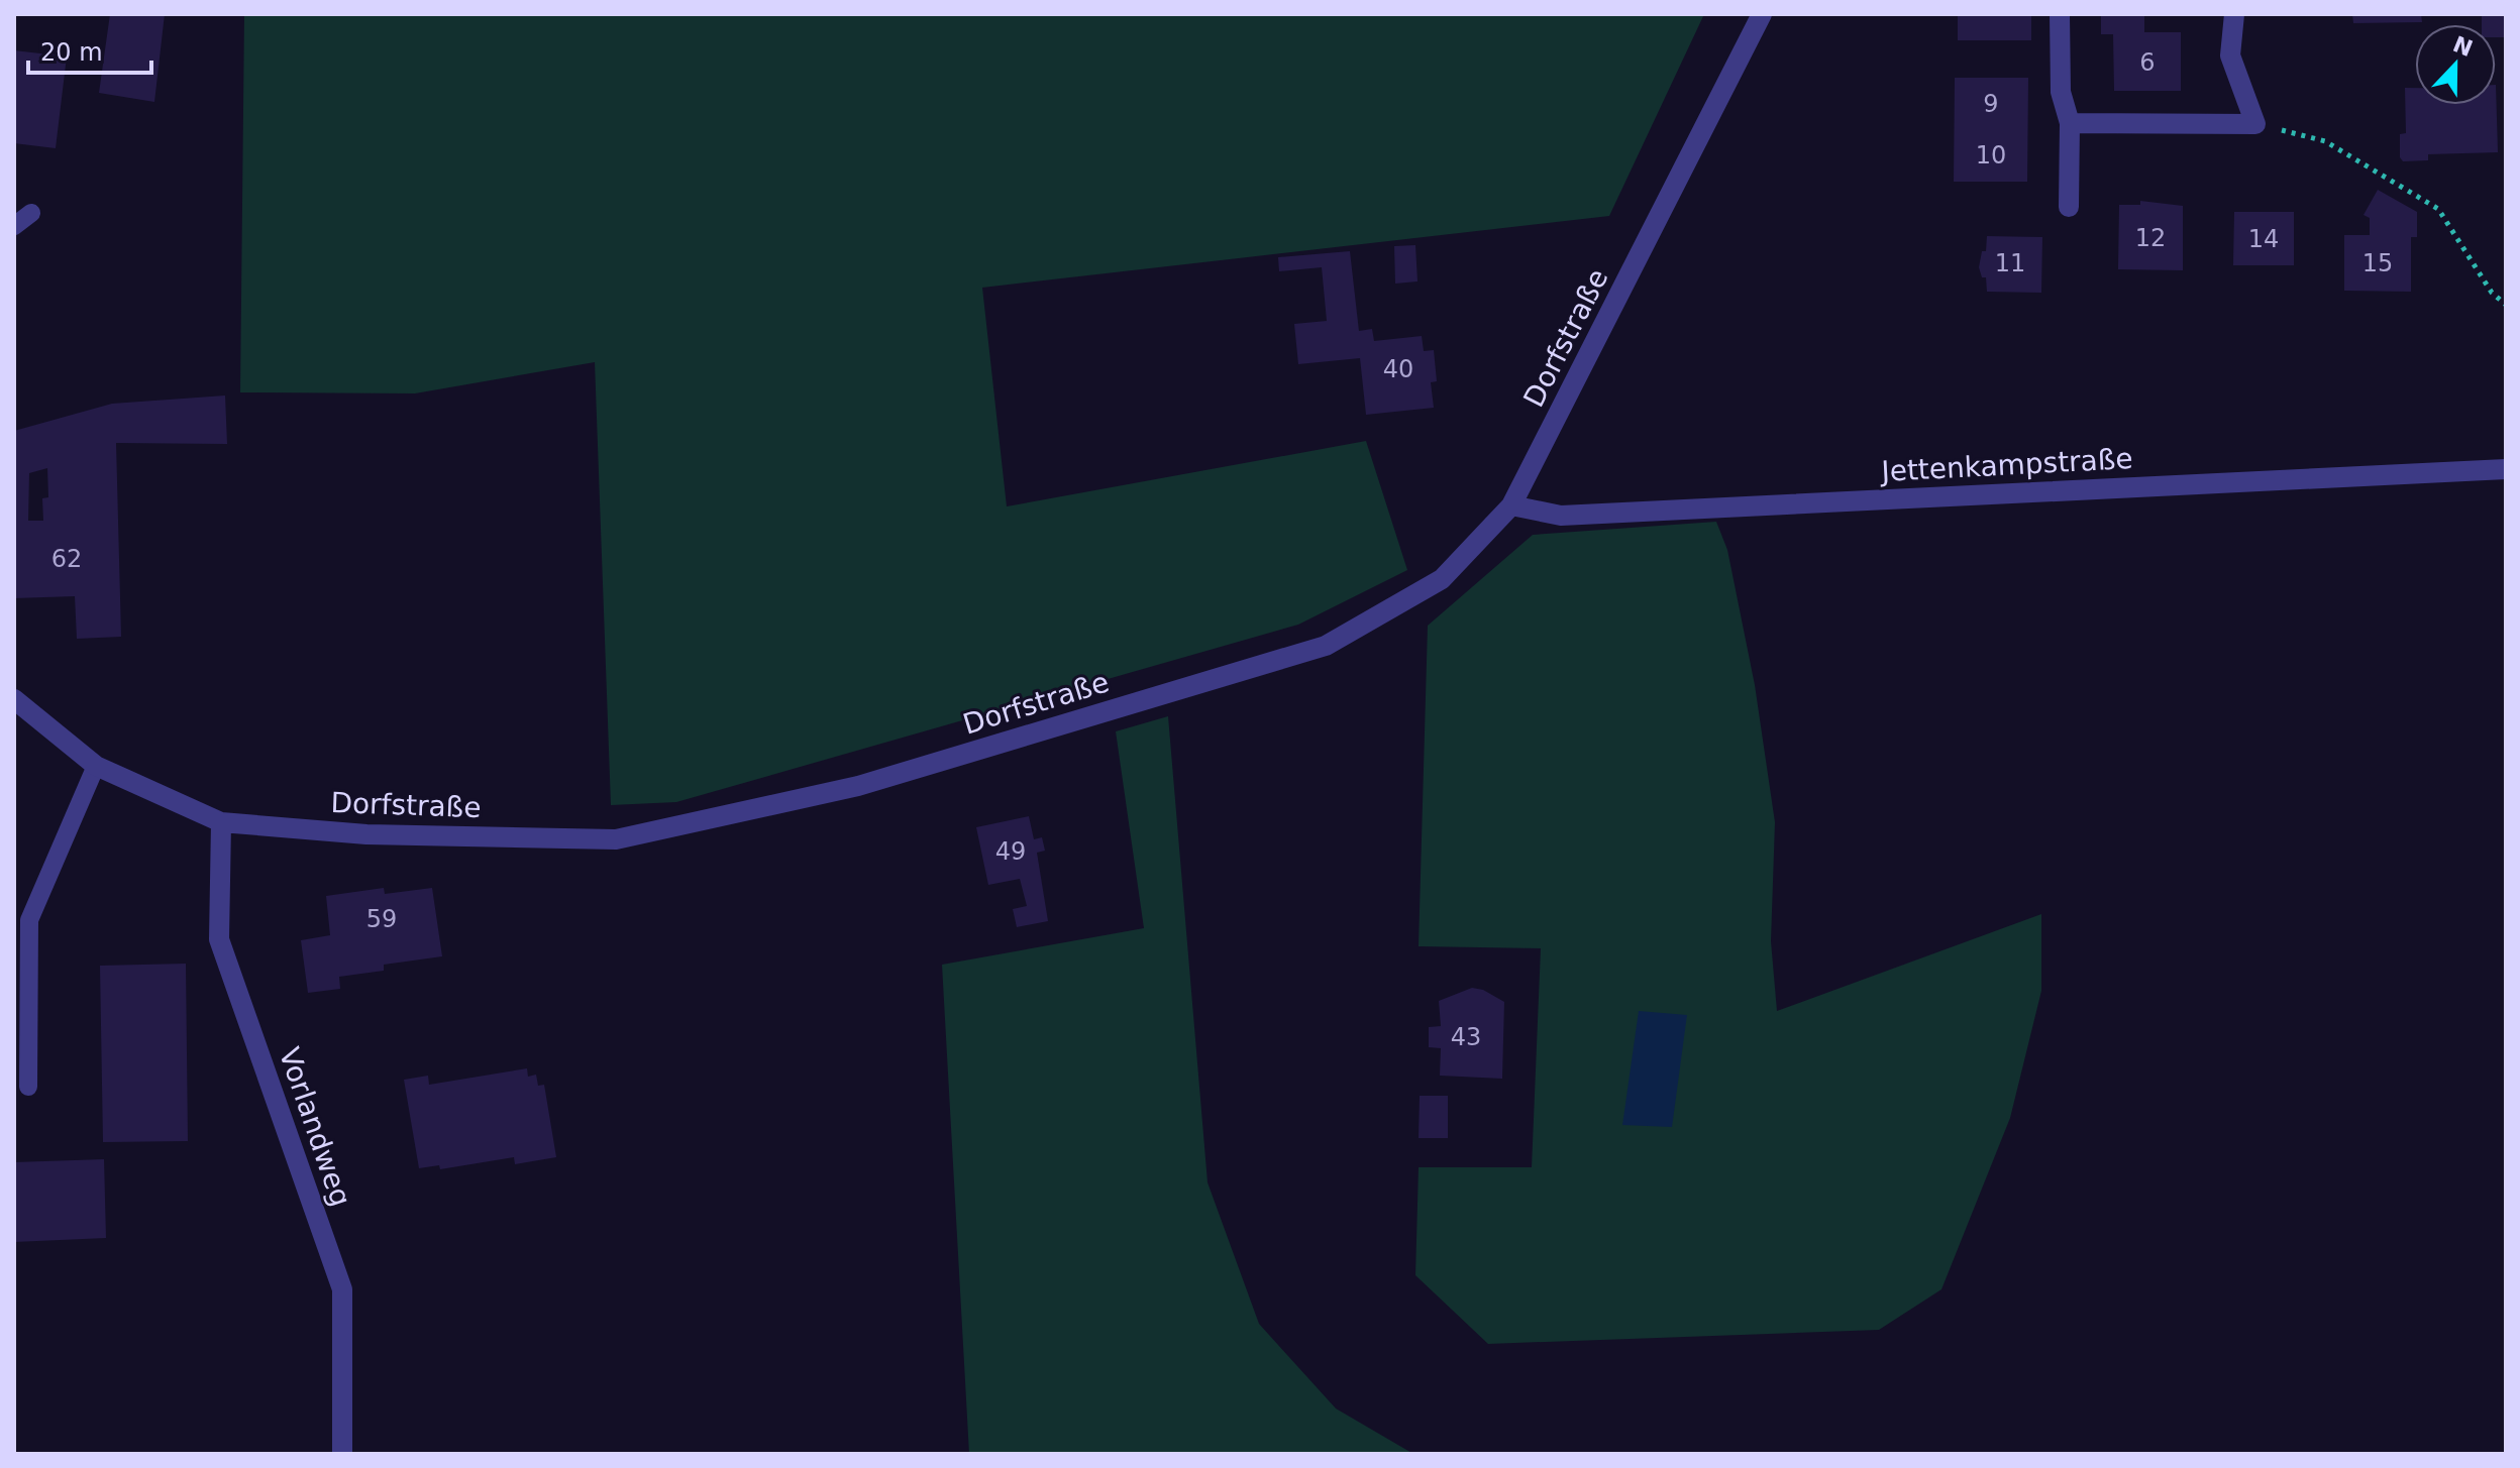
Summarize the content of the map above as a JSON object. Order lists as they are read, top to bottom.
{
  "streets": {
    "street": ["Dorfstraße", "Jettenkampstraße", "Vorlandweg"]
  },
  "crossings": [
    ["Dorfstraße", "Jettenkampstraße"],
    ["Dorfstraße", "Vorlandweg"]
  ],
  "house_numbers": [
    "6",
    "9",
    "10",
    "12",
    "14",
    "11",
    "15",
    "40",
    "62",
    "49",
    "59",
    "43"
  ],
  "scale_bar": "20 m",
  "north": "top"
}
